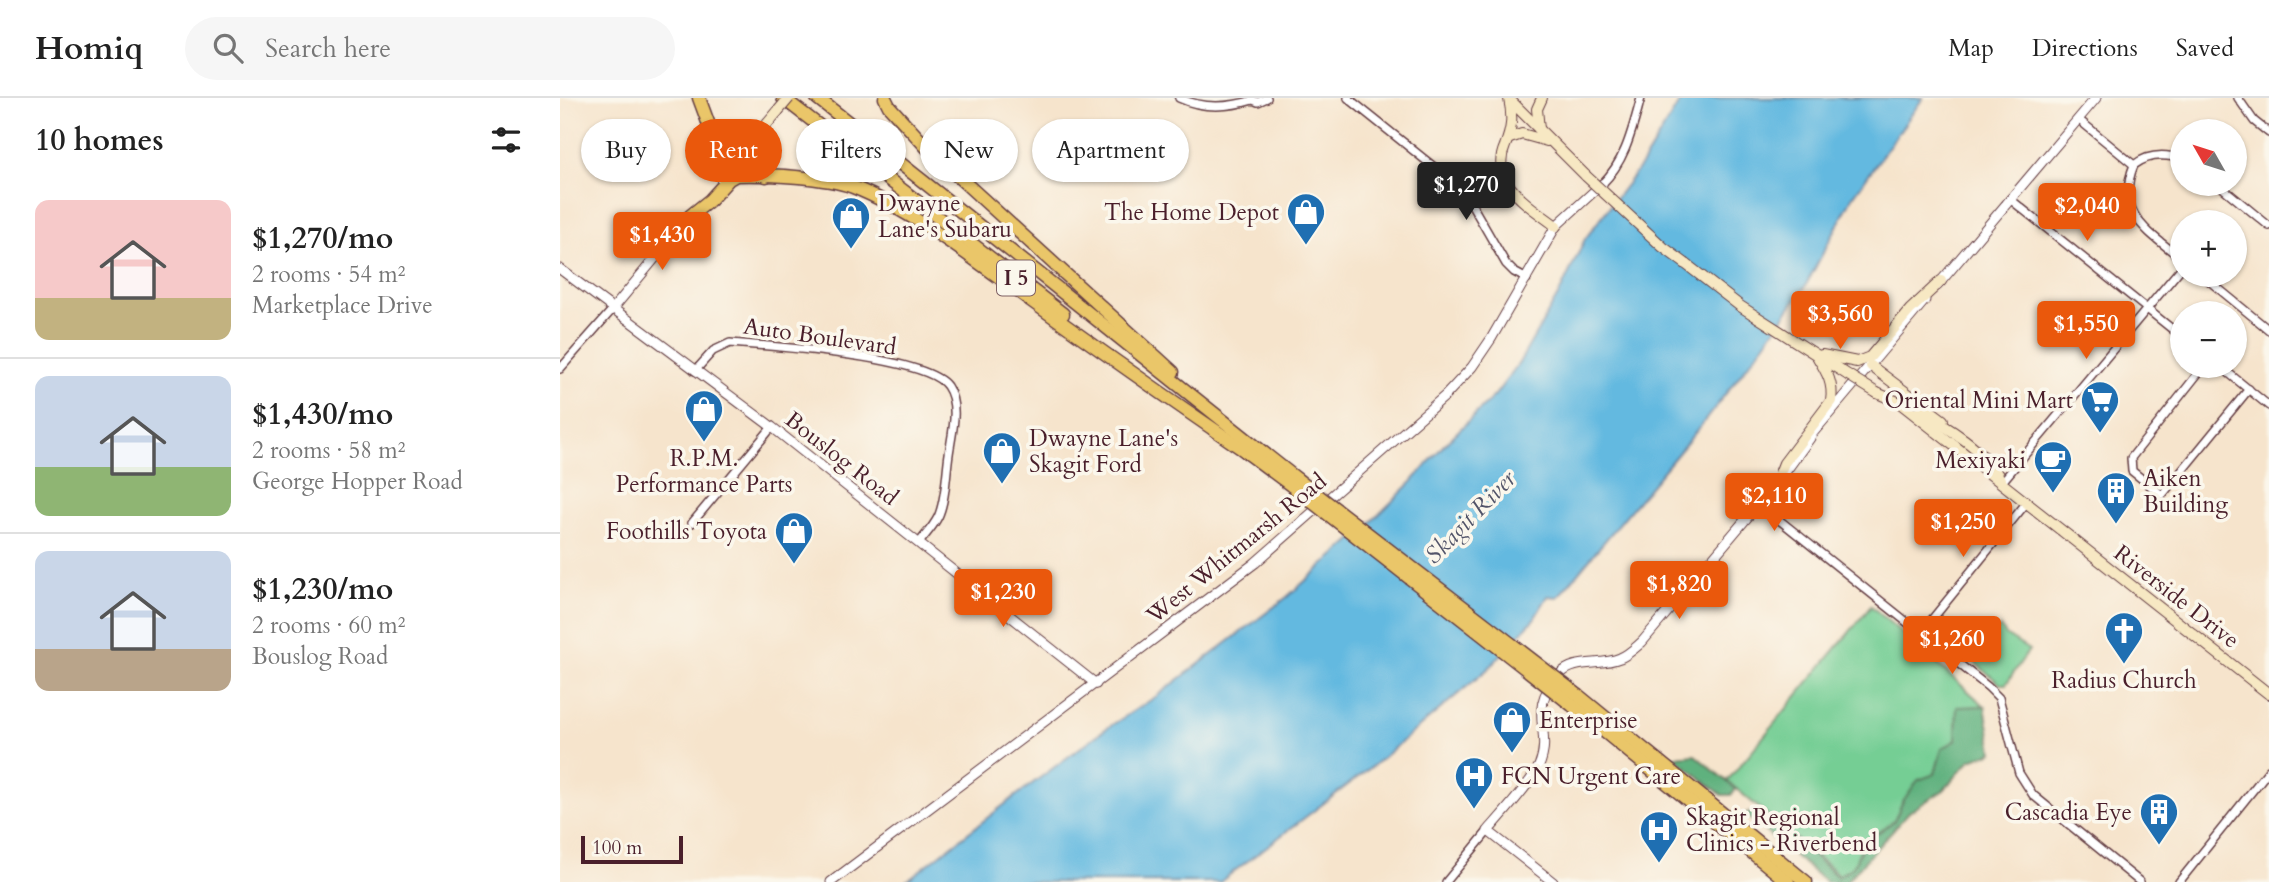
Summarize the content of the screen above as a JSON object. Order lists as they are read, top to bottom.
{
  "streets": {
    "highway": ["I 5"],
    "main road": ["Riverside Drive"],
    "street": ["Auto Boulevard", "Bouslog Road", "West Whitmarsh Road"]
  },
  "crossings": [
    ["Auto Boulevard", "Bouslog Road"],
    ["Bouslog Road", "West Whitmarsh Road"]
  ],
  "water": ["Skagit River"],
  "places": {
    "shop": [
      "The Home Depot",
      "Dwayne Lane's Subaru",
      "R.P.M. Performance Parts",
      "Dwayne Lane's Skagit Ford",
      "Foothills Toyota",
      "Enterprise"
    ],
    "supermarket": ["Oriental Mini Mart"],
    "cafe": ["Mexiyaki"],
    "building": ["Aiken Building", "Cascadia Eye"],
    "church": ["Radius Church"],
    "hospital": ["FCN Urgent Care", "Skagit Regional Clinics - Riverbend"]
  },
  "scale_bar": "100 m",
  "north": "top left",
  "page": {
    "header": "Homiq",
    "search": "Search here",
    "nav": ["Map", "Directions", "Saved"],
    "heading": "10 homes",
    "map_buttons": ["+", "−"],
    "chip": [
      "Buy",
      "Rent",
      "Filters",
      "New",
      "Apartment"
    ],
    "price": [
      "$1,270",
      "$2,040",
      "$1,430",
      "$3,560",
      "$1,550",
      "$2,110",
      "$1,250",
      "$1,820",
      "$1,230",
      "$1,260"
    ],
    "list": [
      {
        "name": "$1,270/mo",
        "note": "2 rooms · 54 m² · Marketplace Drive"
      },
      {
        "name": "$1,430/mo",
        "note": "2 rooms · 58 m² · George Hopper Road"
      },
      {
        "name": "$1,230/mo",
        "note": "2 rooms · 60 m² · Bouslog Road"
      }
    ],
    "scale": "100 m"
  }
}
